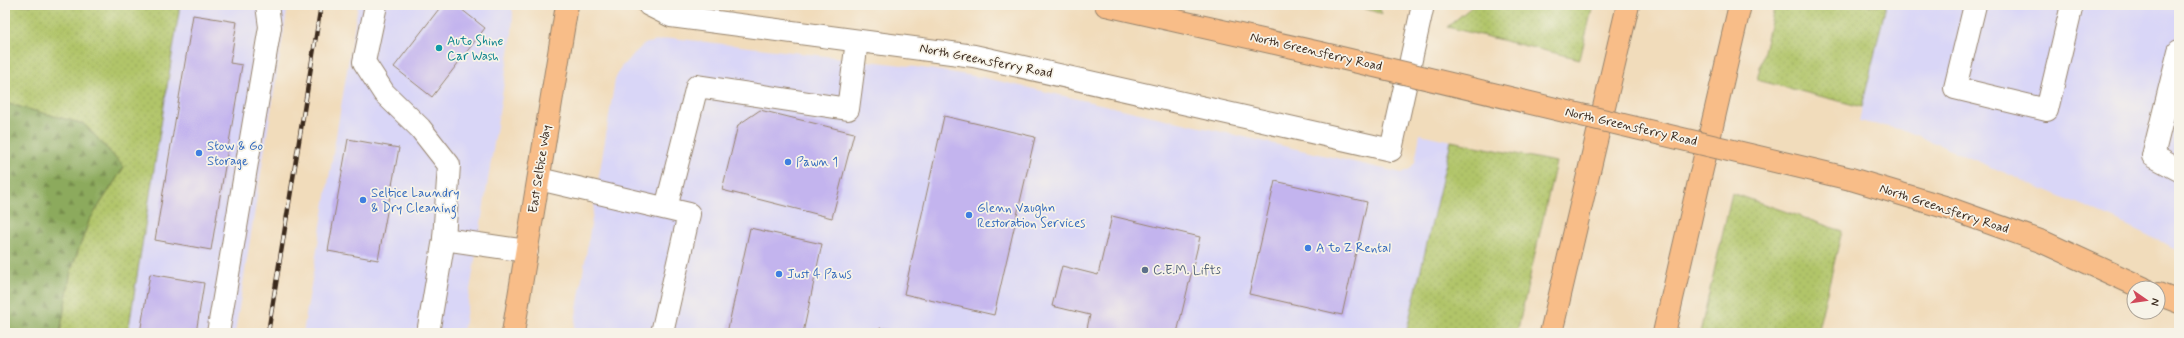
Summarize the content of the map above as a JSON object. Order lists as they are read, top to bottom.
{
  "streets": {
    "main road": ["North Greensferry Road", "East Seltice Way"]
  },
  "places": [
    "Auto Shine Car Wash",
    "Stow & Go Storage",
    "Pawn 1",
    "Seltice Laundry & Dry Cleaning",
    "Glenn Vaughn Restoration Services",
    "A to Z Rental",
    "C.E.M. Lifts",
    "Just 4 Paws"
  ],
  "north": "right"
}
